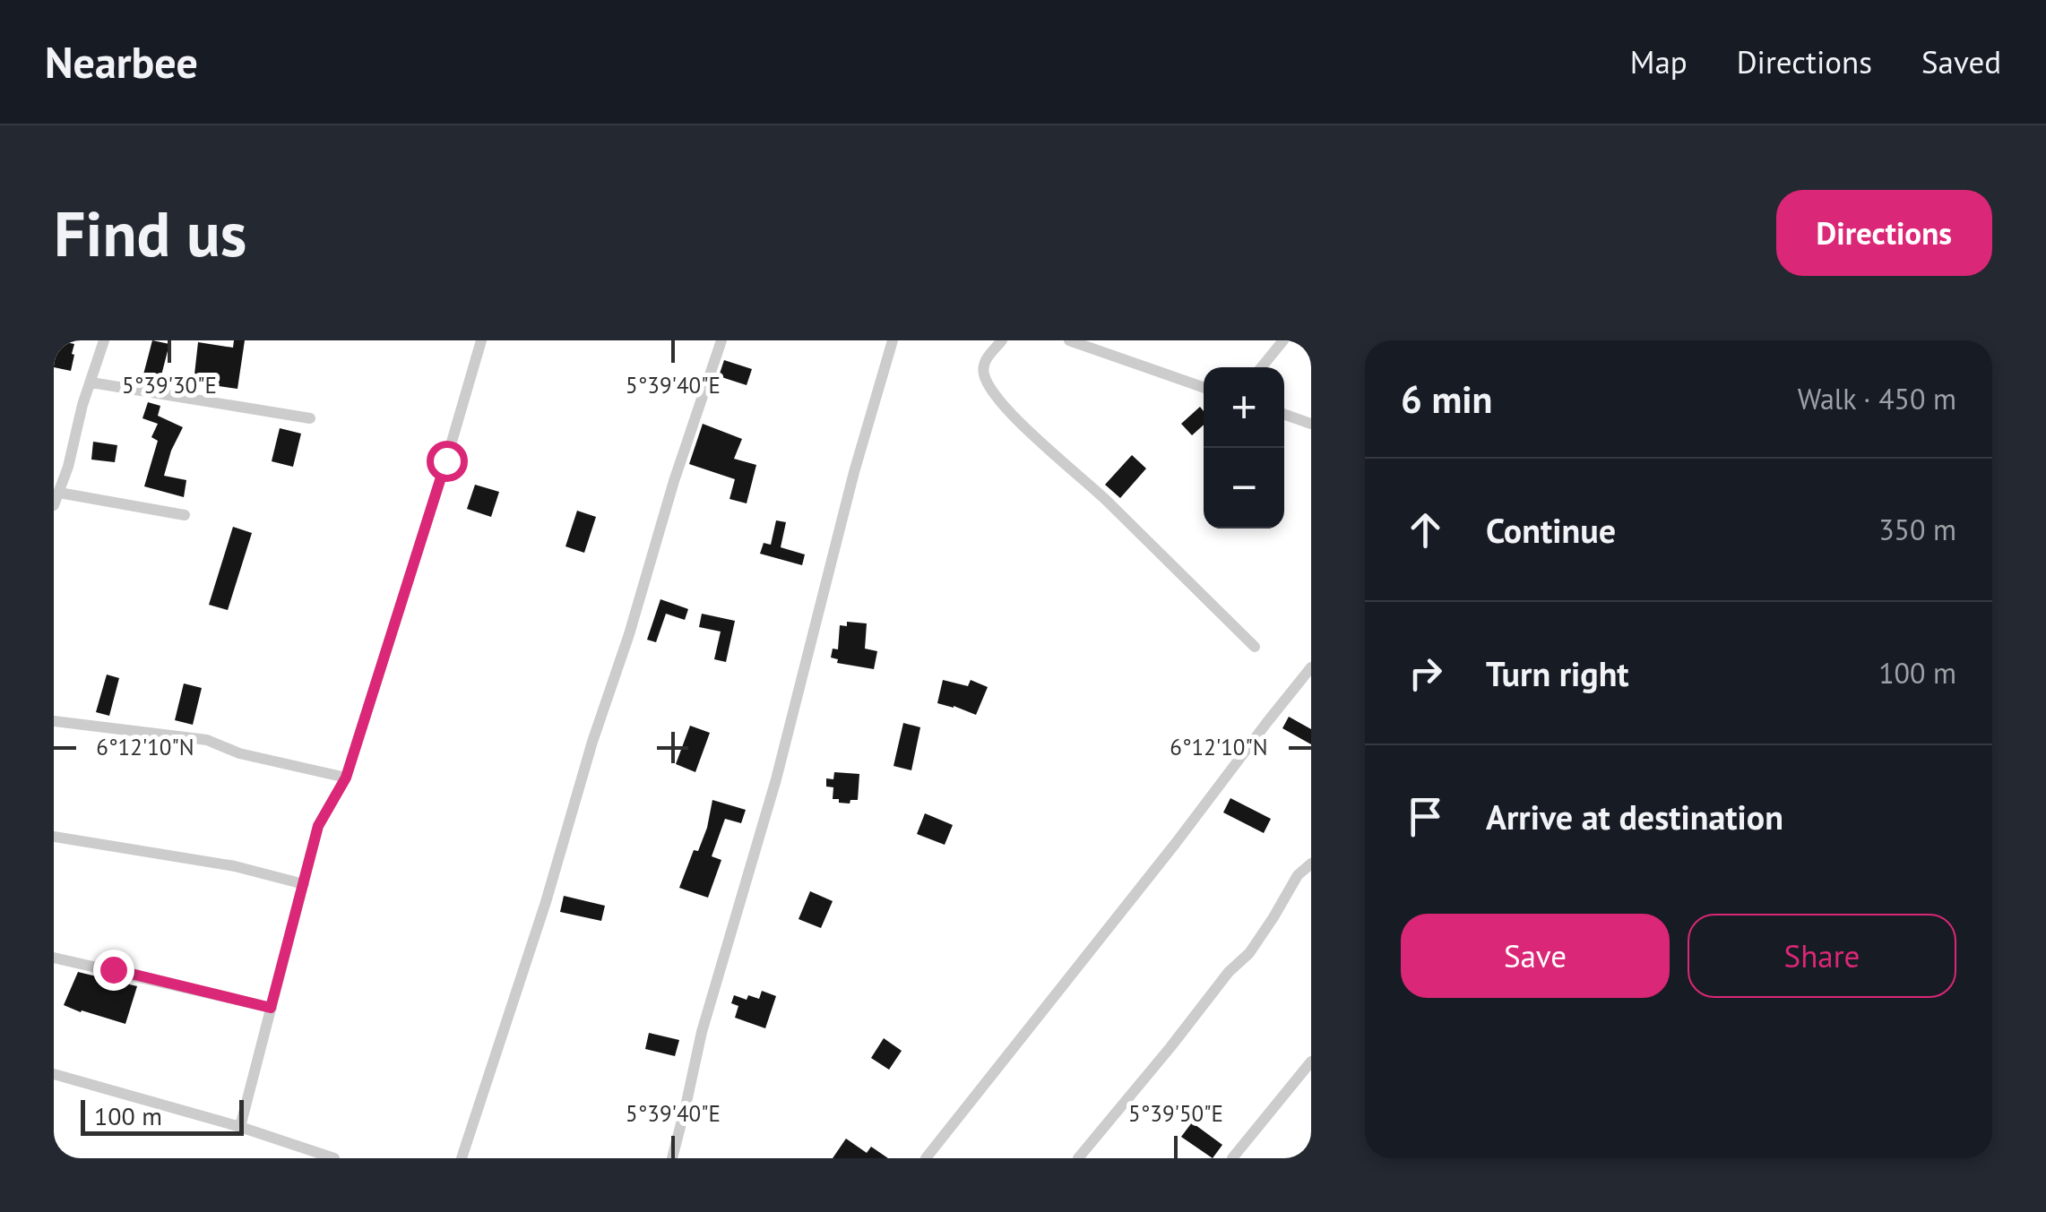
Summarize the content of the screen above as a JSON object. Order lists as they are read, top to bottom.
{
  "scale_bar": "100 m",
  "page": {
    "header": "Nearbee",
    "nav": ["Map", "Directions", "Saved"],
    "buttons": [
      "Directions",
      ["Save", "Share"]
    ],
    "title": "Find us",
    "heading": ["6 min", "Walk · 450 m"],
    "map_buttons": ["+", "−"],
    "list": [
      ["Continue", "350 m"],
      ["Turn right", "100 m"],
      "Arrive at destination"
    ],
    "scale": "100 m"
  },
  "coordinates": [
    "5°39'30\"E",
    "5°39'40\"E",
    "6°12'10\"N",
    "5°39'50\"E"
  ]
}
